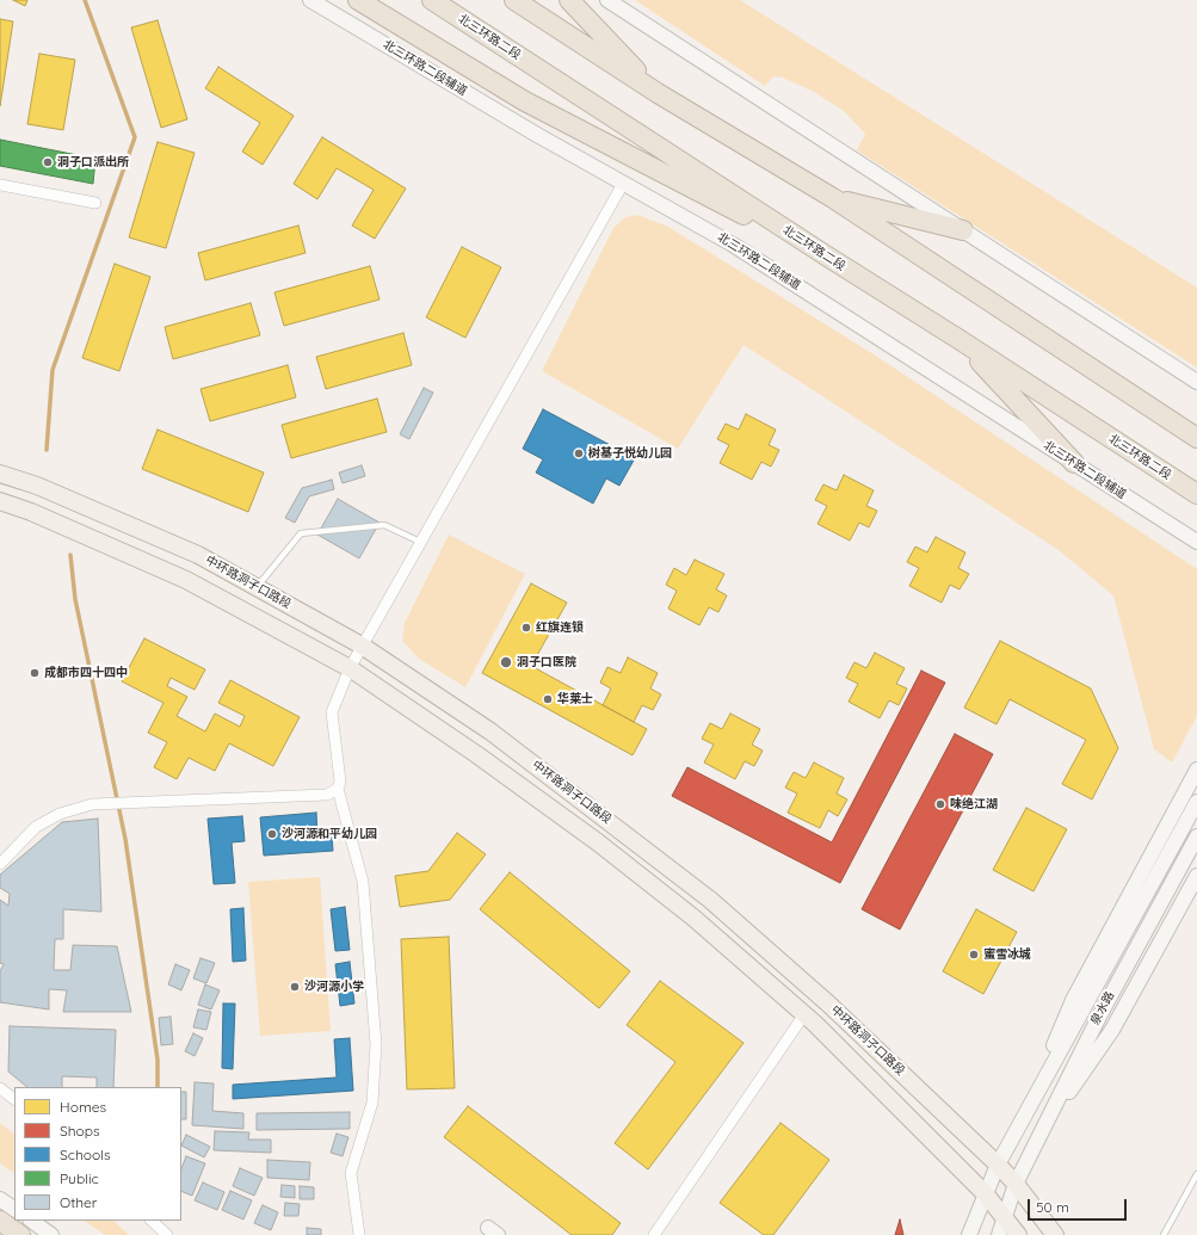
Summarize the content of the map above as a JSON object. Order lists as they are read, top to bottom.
{
  "streets": {
    "highway": ["北三环路二段"],
    "main road": ["北三环路二段辅道", "中环路洞子口路段", "泉水路"]
  },
  "crossings": [
    ["中环路洞子口路段", "泉水路"]
  ],
  "places": [
    "洞子口派出所",
    "树基子悦幼儿园",
    "红旗连锁",
    "洞子口医院",
    "成都市四十四中",
    "华莱士",
    "味绝江湖",
    "沙河源和平幼儿园",
    "蜜雪冰城",
    "沙河源小学"
  ],
  "legend": [
    "Homes",
    "Shops",
    "Schools",
    "Public",
    "Other"
  ],
  "scale_bar": "50 m"
}
